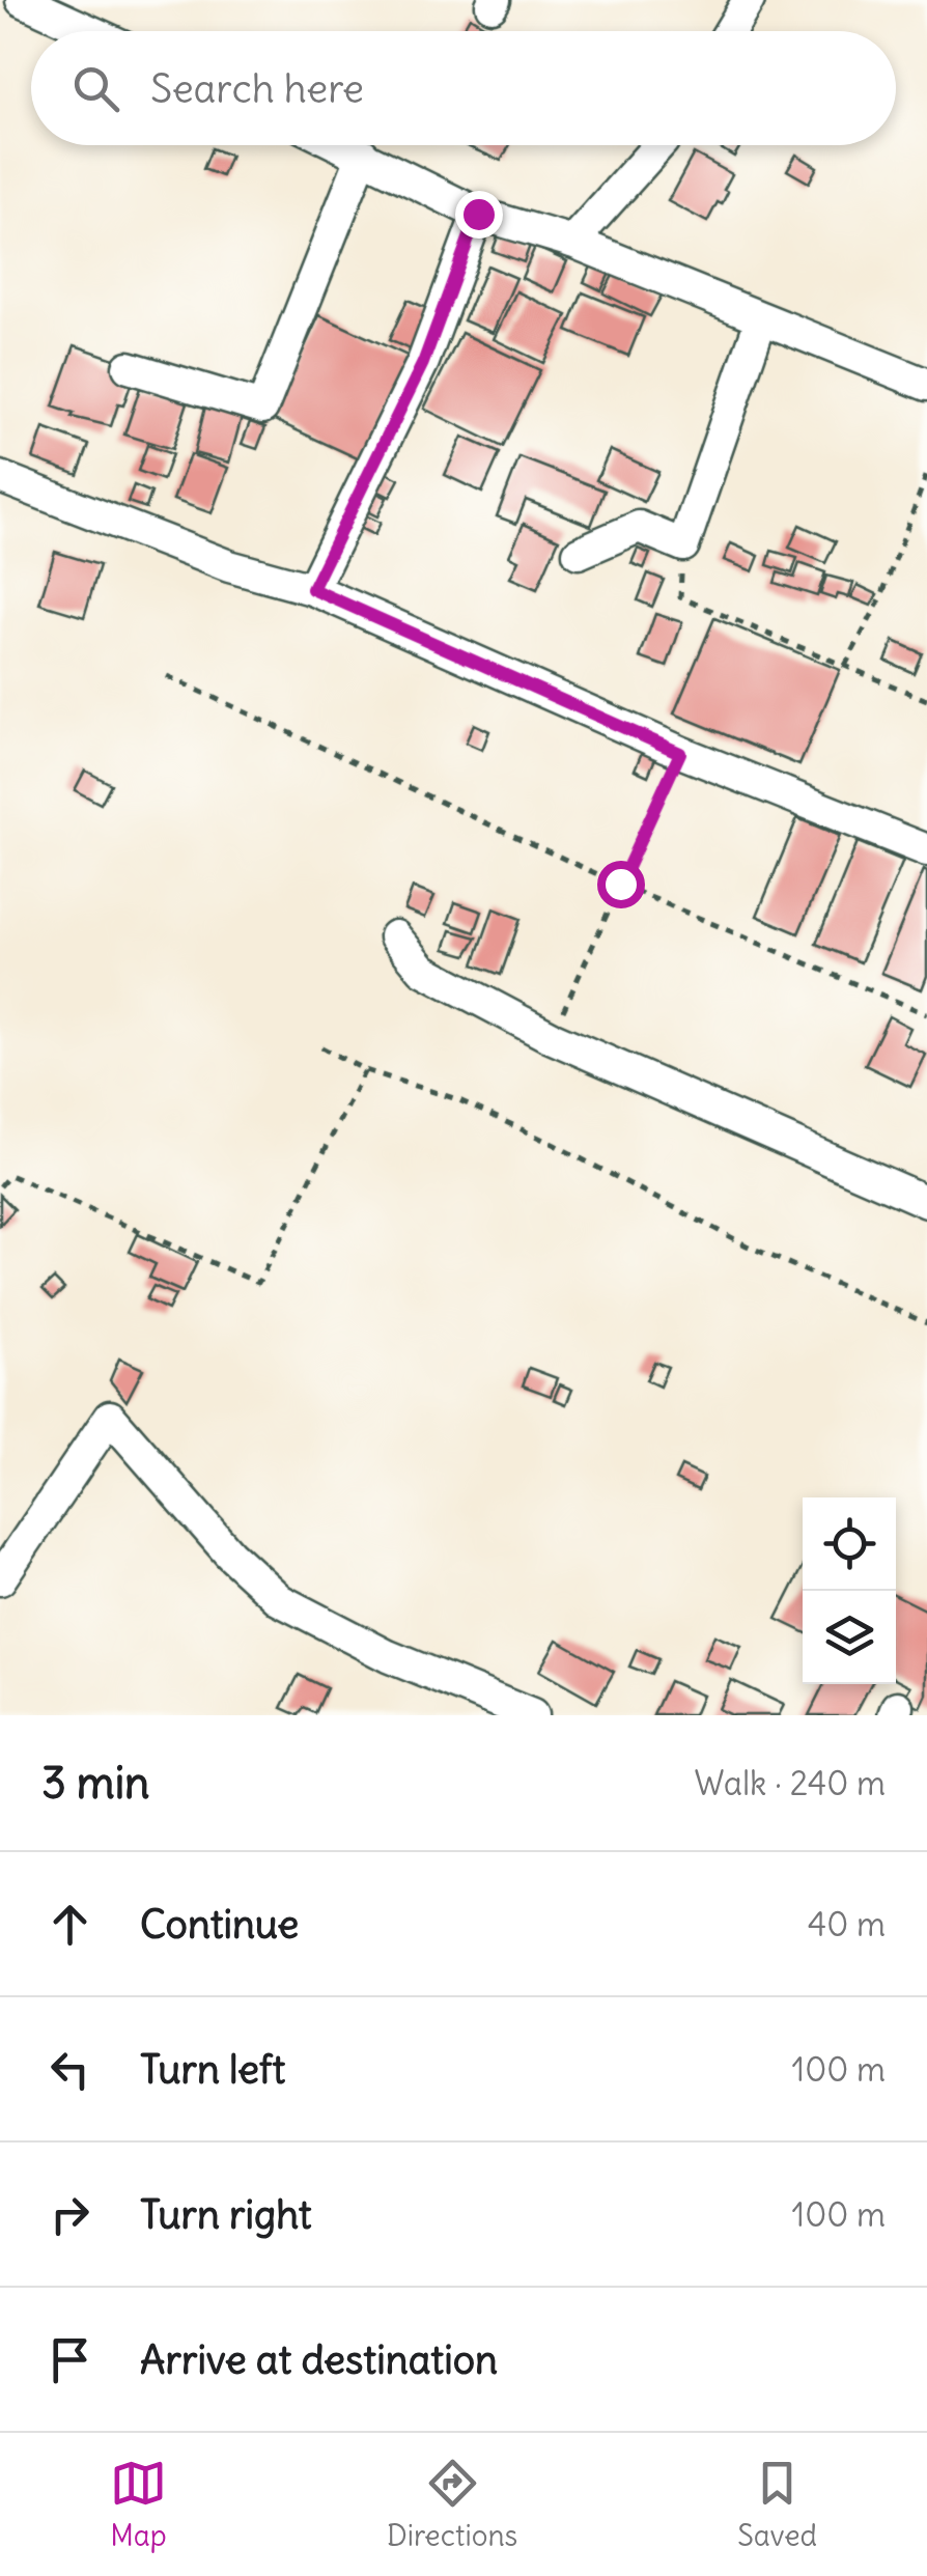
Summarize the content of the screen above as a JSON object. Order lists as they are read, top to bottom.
{
  "page": {
    "search": "Search here",
    "heading": ["3 min", "Walk · 240 m"],
    "list": [
      ["Continue", "40 m"],
      ["Turn left", "100 m"],
      ["Turn right", "100 m"],
      "Arrive at destination"
    ],
    "nav": ["Map", "Directions", "Saved"]
  }
}
